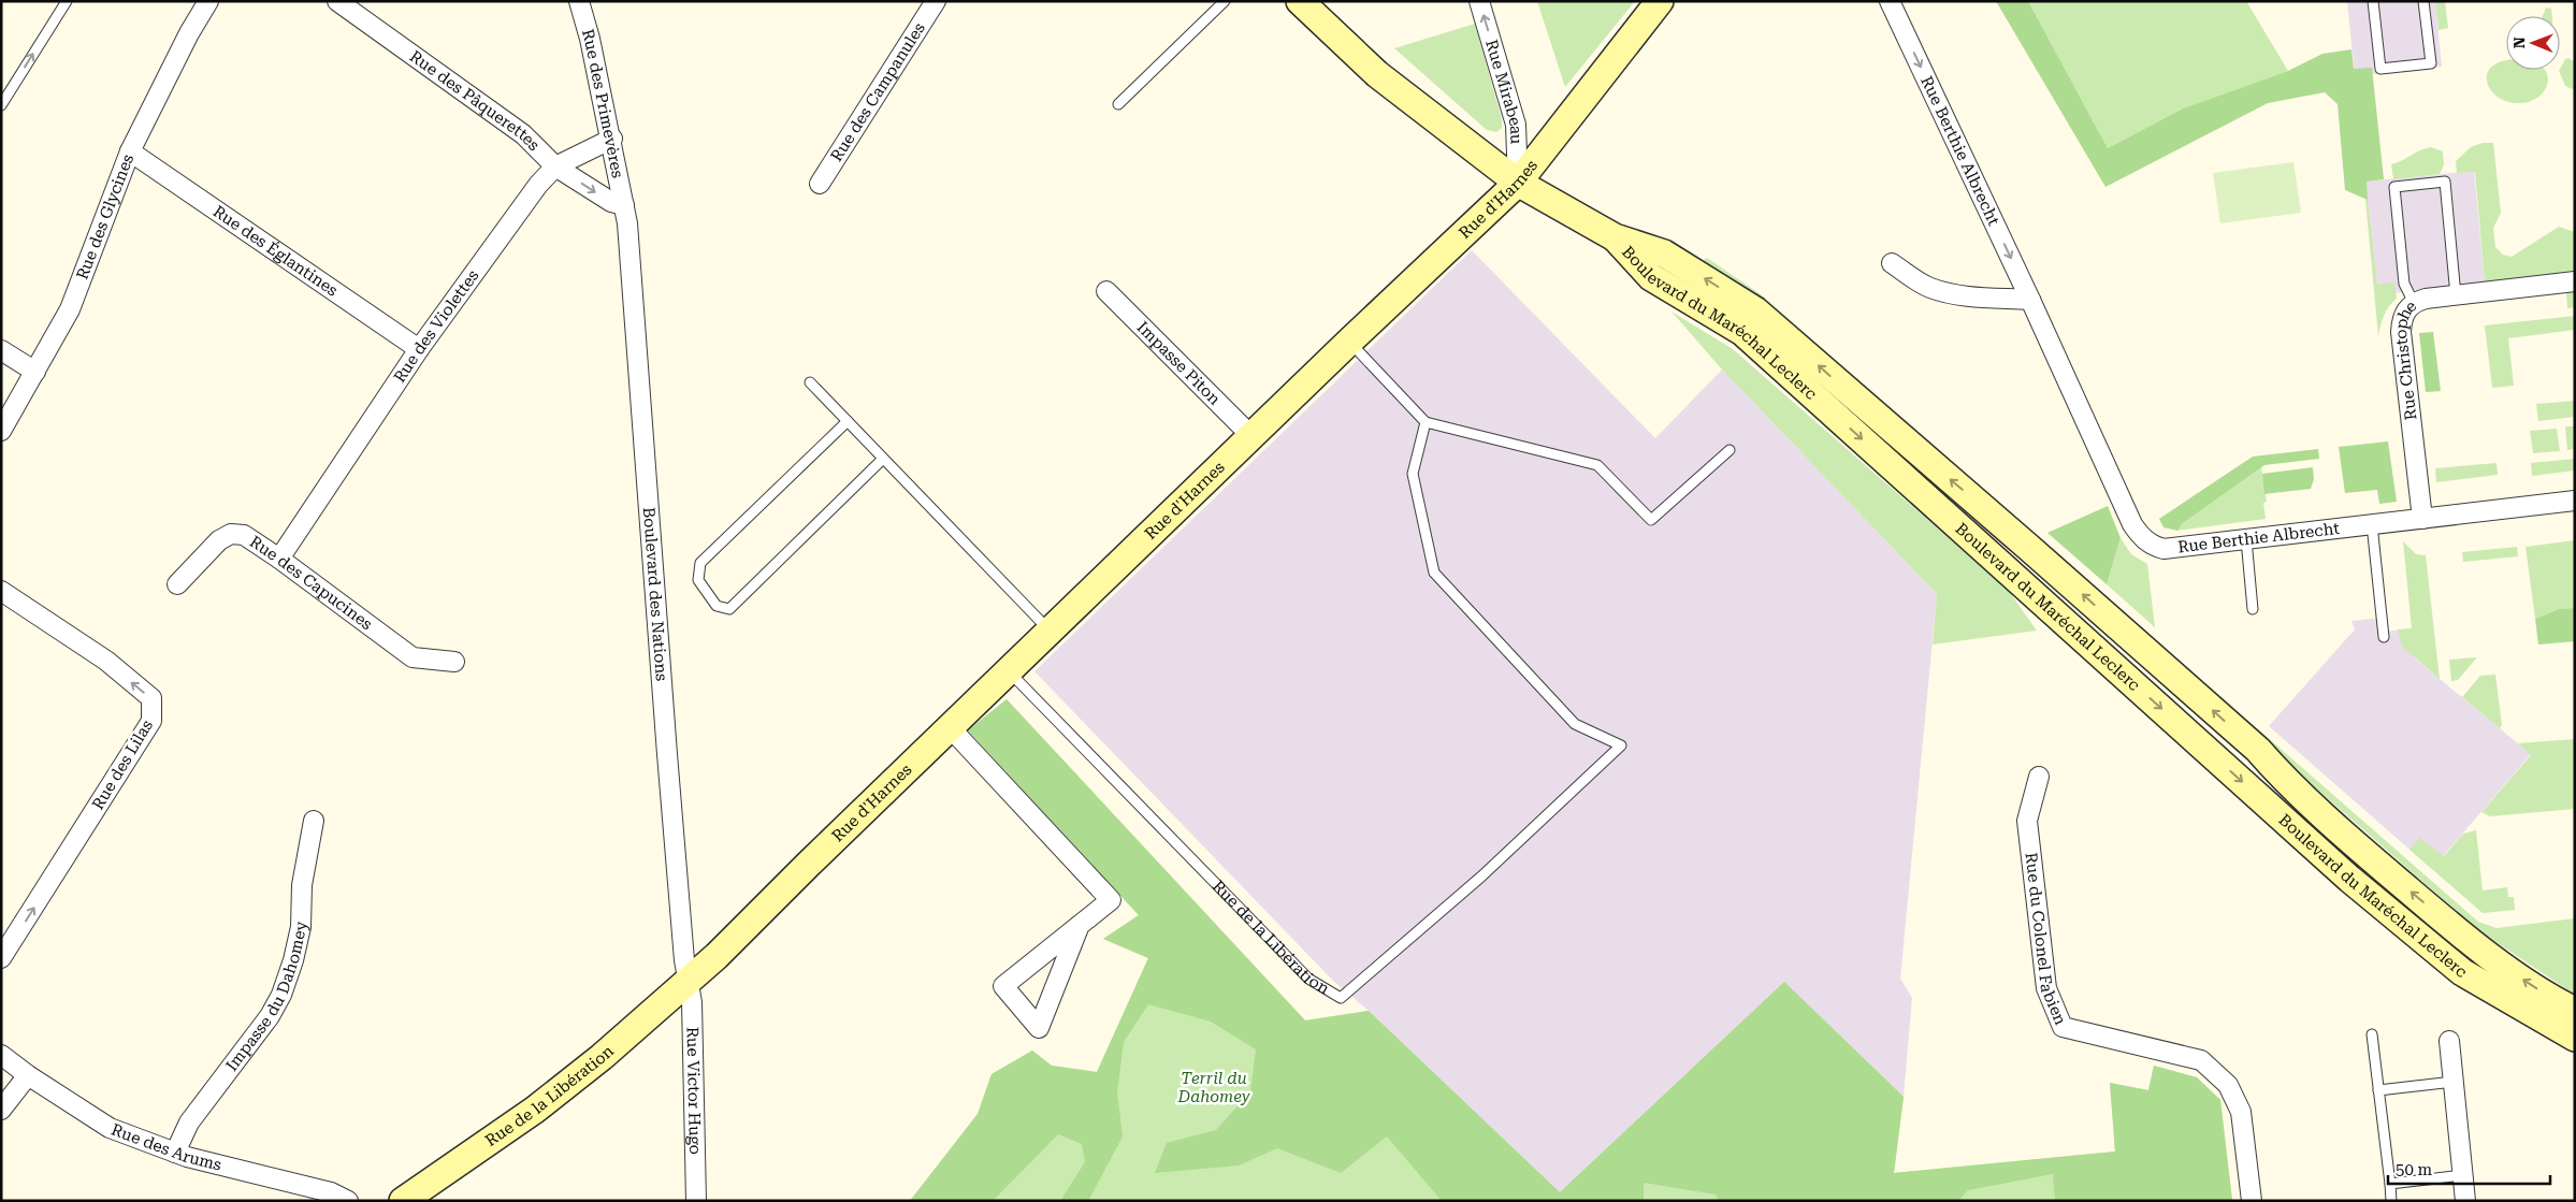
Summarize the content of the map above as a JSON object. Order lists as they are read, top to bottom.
{
  "streets": {
    "main road": ["Rue d'Harnes", "Boulevard du Maréchal Leclerc", "Rue de la Libération"],
    "street": [
      "Rue Mirabeau",
      "Rue des Campanules",
      "Rue des Pâquerettes",
      "Rue des Primevères",
      "Rue Berthie Albrecht",
      "Rue des Glycines",
      "Rue des Églantines",
      "Rue des Violettes",
      "Impasse Piton",
      "Rue Christophe",
      "Rue des Capucines",
      "Boulevard des Nations",
      "Rue des Lilas",
      "Rue du Colonel Fabien",
      "Impasse du Dahomey",
      "Rue Victor Hugo",
      "Rue des Arums"
    ]
  },
  "crossings": [
    ["Rue Mirabeau", "Rue d'Harnes"],
    ["Rue des Pâquerettes", "Rue des Violettes"],
    ["Rue des Primevères", "Boulevard des Nations"],
    ["Rue Berthie Albrecht", "Rue Christophe"],
    ["Rue d'Harnes", "Impasse Piton"],
    ["Rue d'Harnes", "Boulevard des Nations"],
    ["Rue d'Harnes", "Rue de la Libération"],
    ["Rue d'Harnes", "Rue Victor Hugo"],
    ["Rue des Glycines", "Rue des Églantines"],
    ["Rue des Églantines", "Rue des Violettes"],
    ["Rue des Violettes", "Rue des Capucines"],
    ["Boulevard des Nations", "Rue de la Libération"],
    ["Boulevard des Nations", "Rue Victor Hugo"],
    ["Rue de la Libération", "Rue Victor Hugo"],
    ["Impasse du Dahomey", "Rue des Arums"]
  ],
  "one_way": ["Rue Mirabeau"],
  "parks": ["Terril du Dahomey"],
  "scale_bar": "50 m",
  "north": "left"
}
